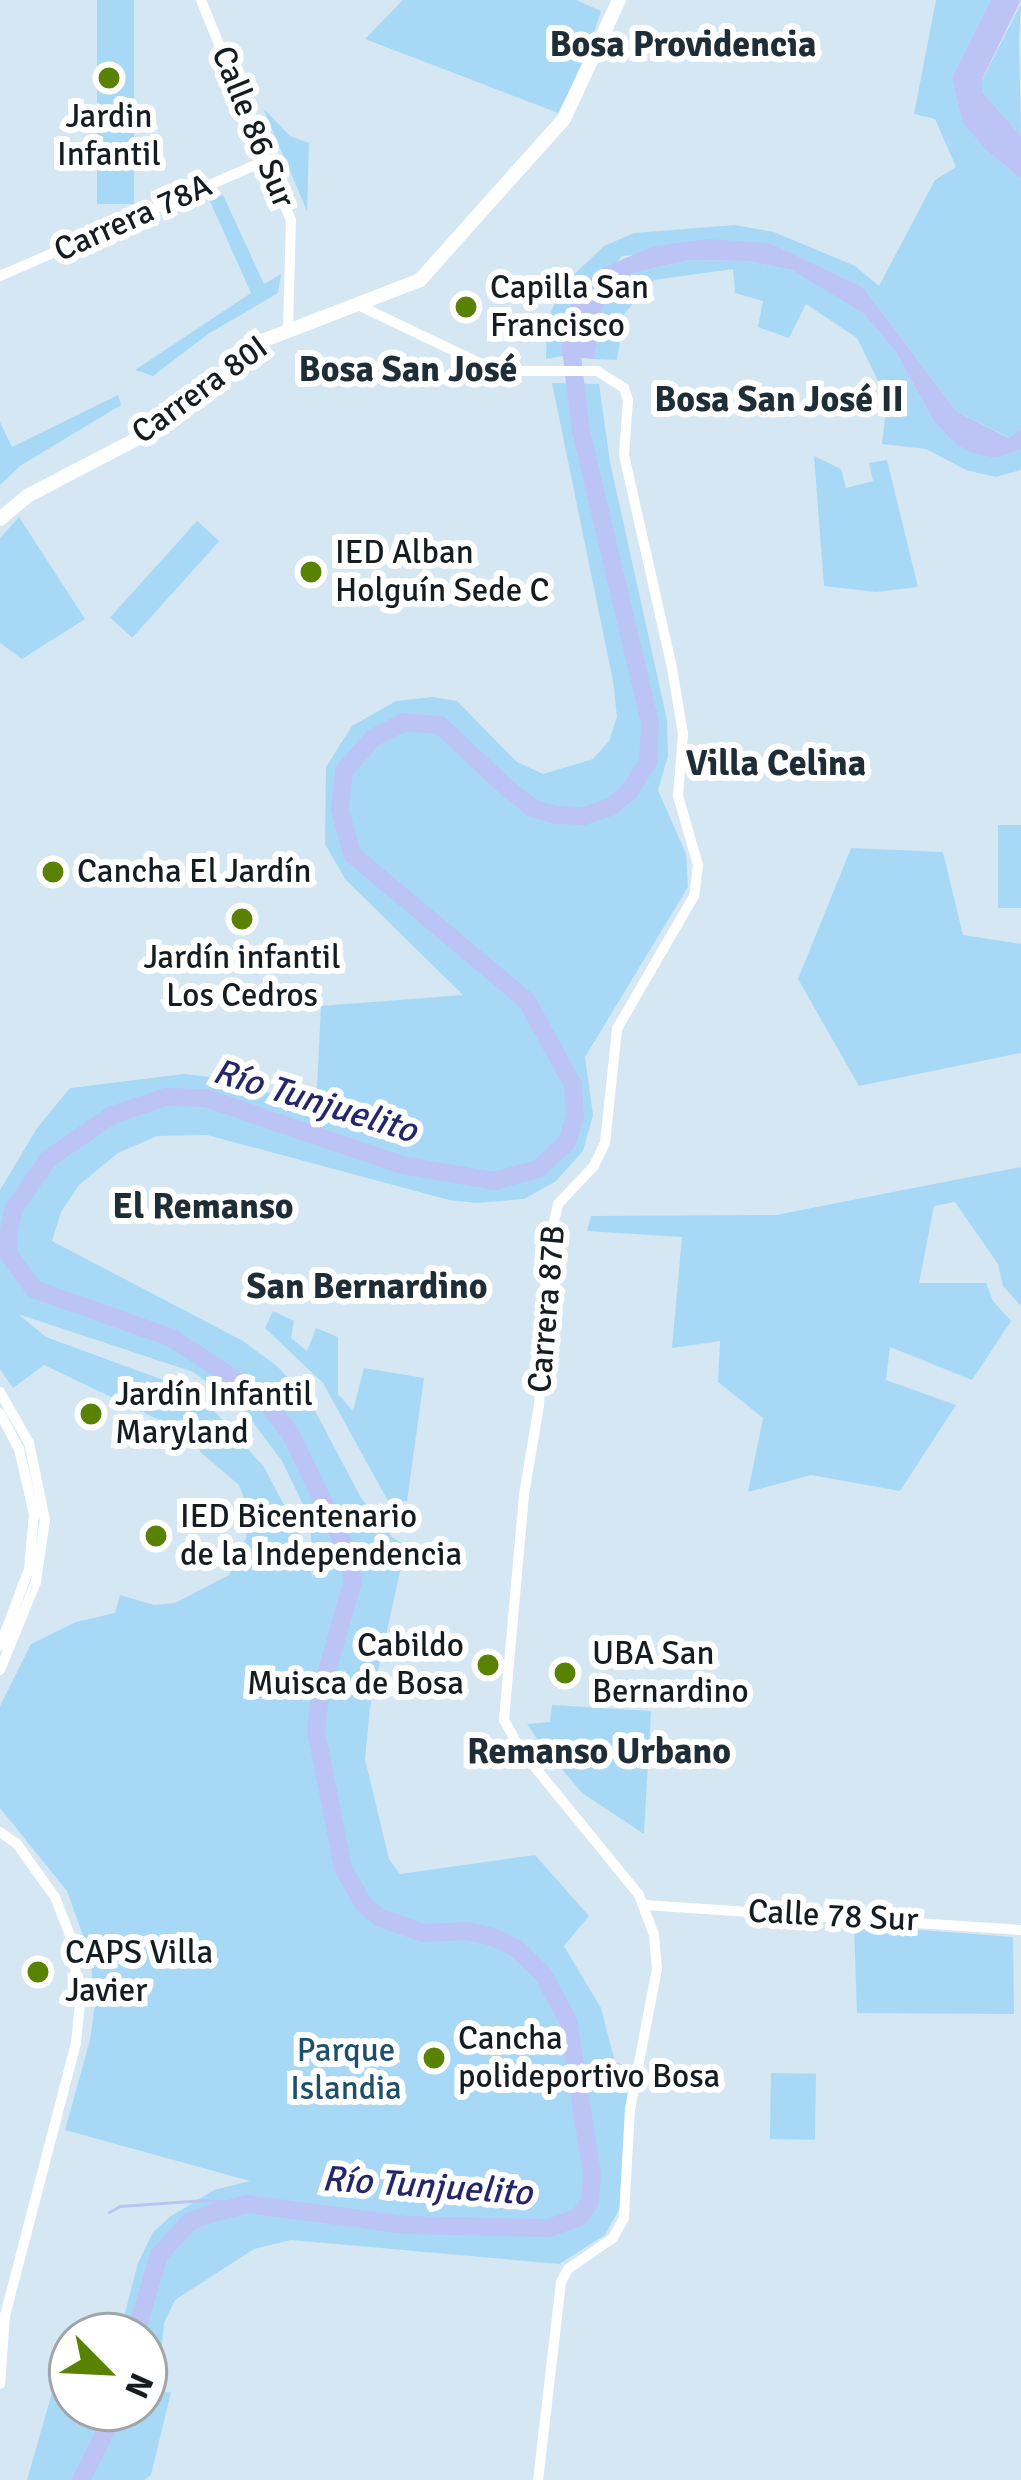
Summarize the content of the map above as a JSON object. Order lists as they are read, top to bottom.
{
  "streets": {
    "main road": ["Carrera 80I"],
    "street": [
      "Calle 86 Sur",
      "Carrera 78A",
      "Carrera 87B",
      "Calle 78 Sur"
    ]
  },
  "crossings": [
    ["Calle 86 Sur", "Carrera 78A"],
    ["Calle 86 Sur", "Carrera 80I"],
    ["Carrera 80I", "Carrera 87B"],
    ["Carrera 87B", "Calle 78 Sur"]
  ],
  "districts": [
    "Bosa Providencia",
    "Bosa San José",
    "Bosa San José II",
    "Villa Celina",
    "El Remanso",
    "San Bernardino",
    "Remanso Urbano"
  ],
  "water": ["Río Tunjuelito"],
  "parks": ["Parque Islandia"],
  "places": [
    "Jardin Infantil",
    "Capilla San Francisco",
    "IED Alban Holguín Sede C",
    "Cancha El Jardín",
    "Jardín infantil Los Cedros",
    "Jardín Infantil Maryland",
    "IED Bicentenario de la Independencia",
    "Cabildo Muisca de Bosa",
    "UBA San Bernardino",
    "CAPS Villa Javier",
    "Cancha polideportivo Bosa"
  ],
  "north": "bottom right"
}
